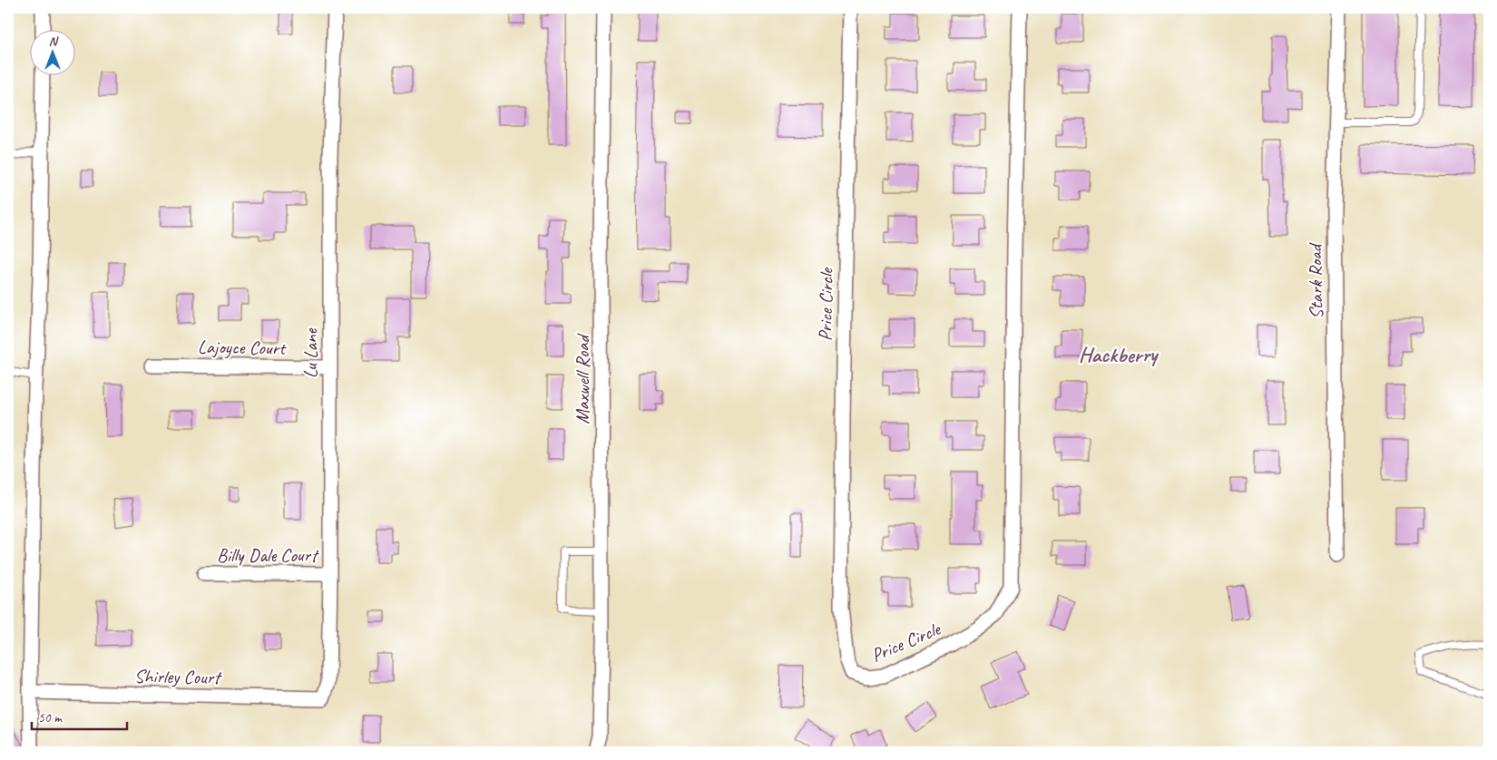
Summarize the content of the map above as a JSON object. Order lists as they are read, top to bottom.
{
  "streets": {
    "street": [
      "Stark Road",
      "Price Circle",
      "Lajoyce Court",
      "Lu Lane",
      "Maxwell Road",
      "Billy Dale Court",
      "Shirley Court"
    ]
  },
  "crossings": [
    ["Lajoyce Court", "Lu Lane"],
    ["Lu Lane", "Billy Dale Court"],
    ["Lu Lane", "Shirley Court"]
  ],
  "districts": ["Hackberry"],
  "scale_bar": "50 m",
  "north": "top"
}
